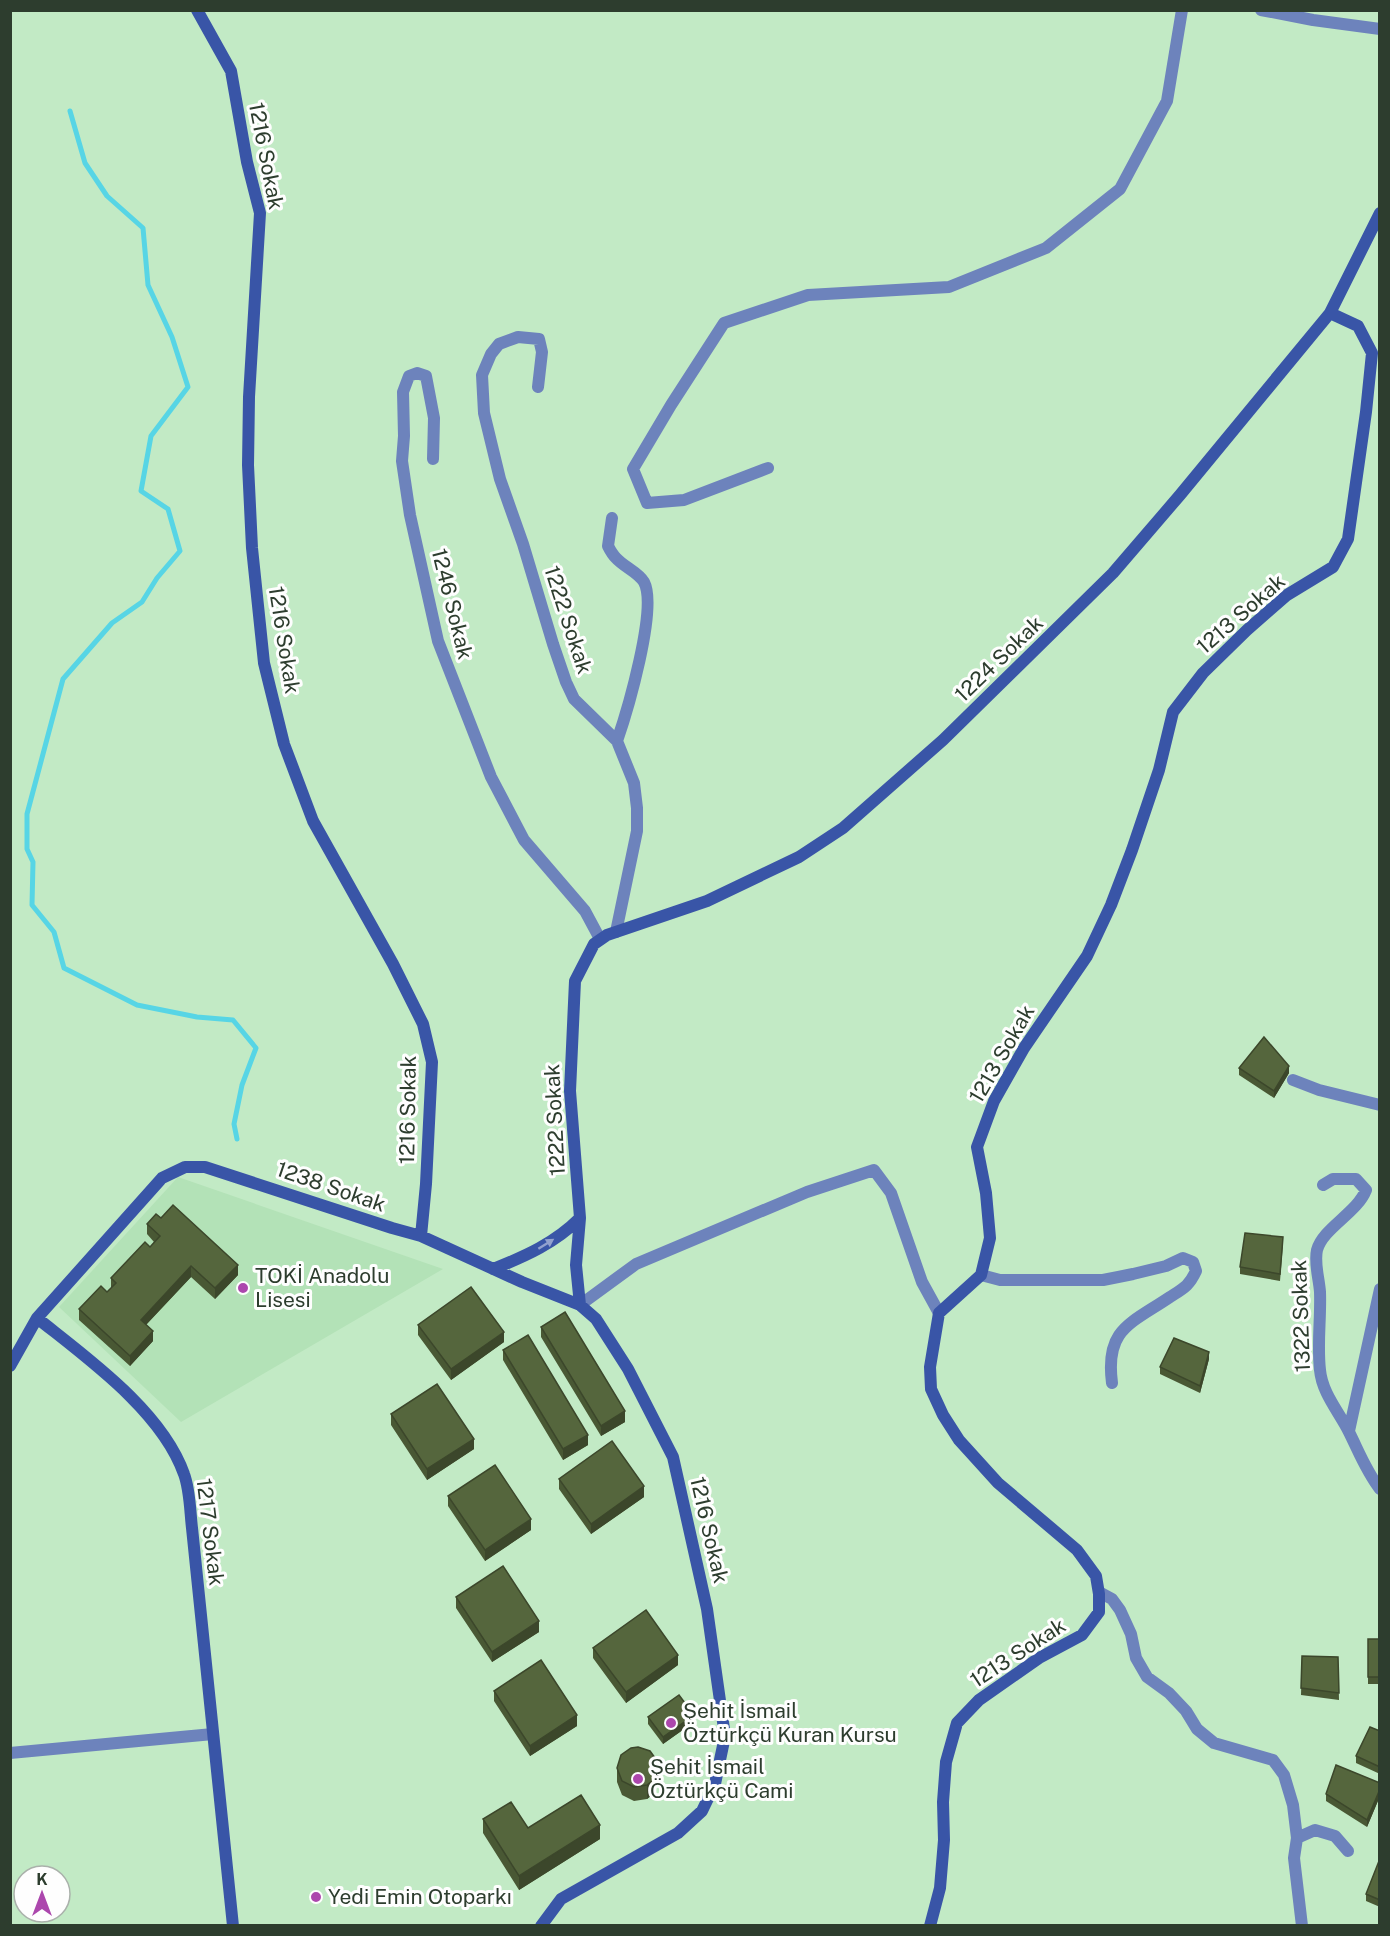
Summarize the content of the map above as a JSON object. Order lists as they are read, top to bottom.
{
  "streets": {
    "street": [
      "1216 Sokak",
      "1246 Sokak",
      "1213 Sokak",
      "1222 Sokak",
      "1224 Sokak",
      "1238 Sokak",
      "1322 Sokak",
      "1217 Sokak"
    ]
  },
  "crossings": [
    ["1216 Sokak", "1222 Sokak"],
    ["1216 Sokak", "1238 Sokak"],
    ["1246 Sokak", "1222 Sokak"],
    ["1213 Sokak", "1224 Sokak"],
    ["1222 Sokak", "1224 Sokak"],
    ["1238 Sokak", "1217 Sokak"]
  ],
  "places": [
    "TOKİ Anadolu Lisesi",
    "Şehit İsmail Öztürkçü Kuran Kursu",
    "Şehit İsmail Öztürkçü Cami",
    "Yedi Emin Otoparkı"
  ],
  "north": "top"
}
